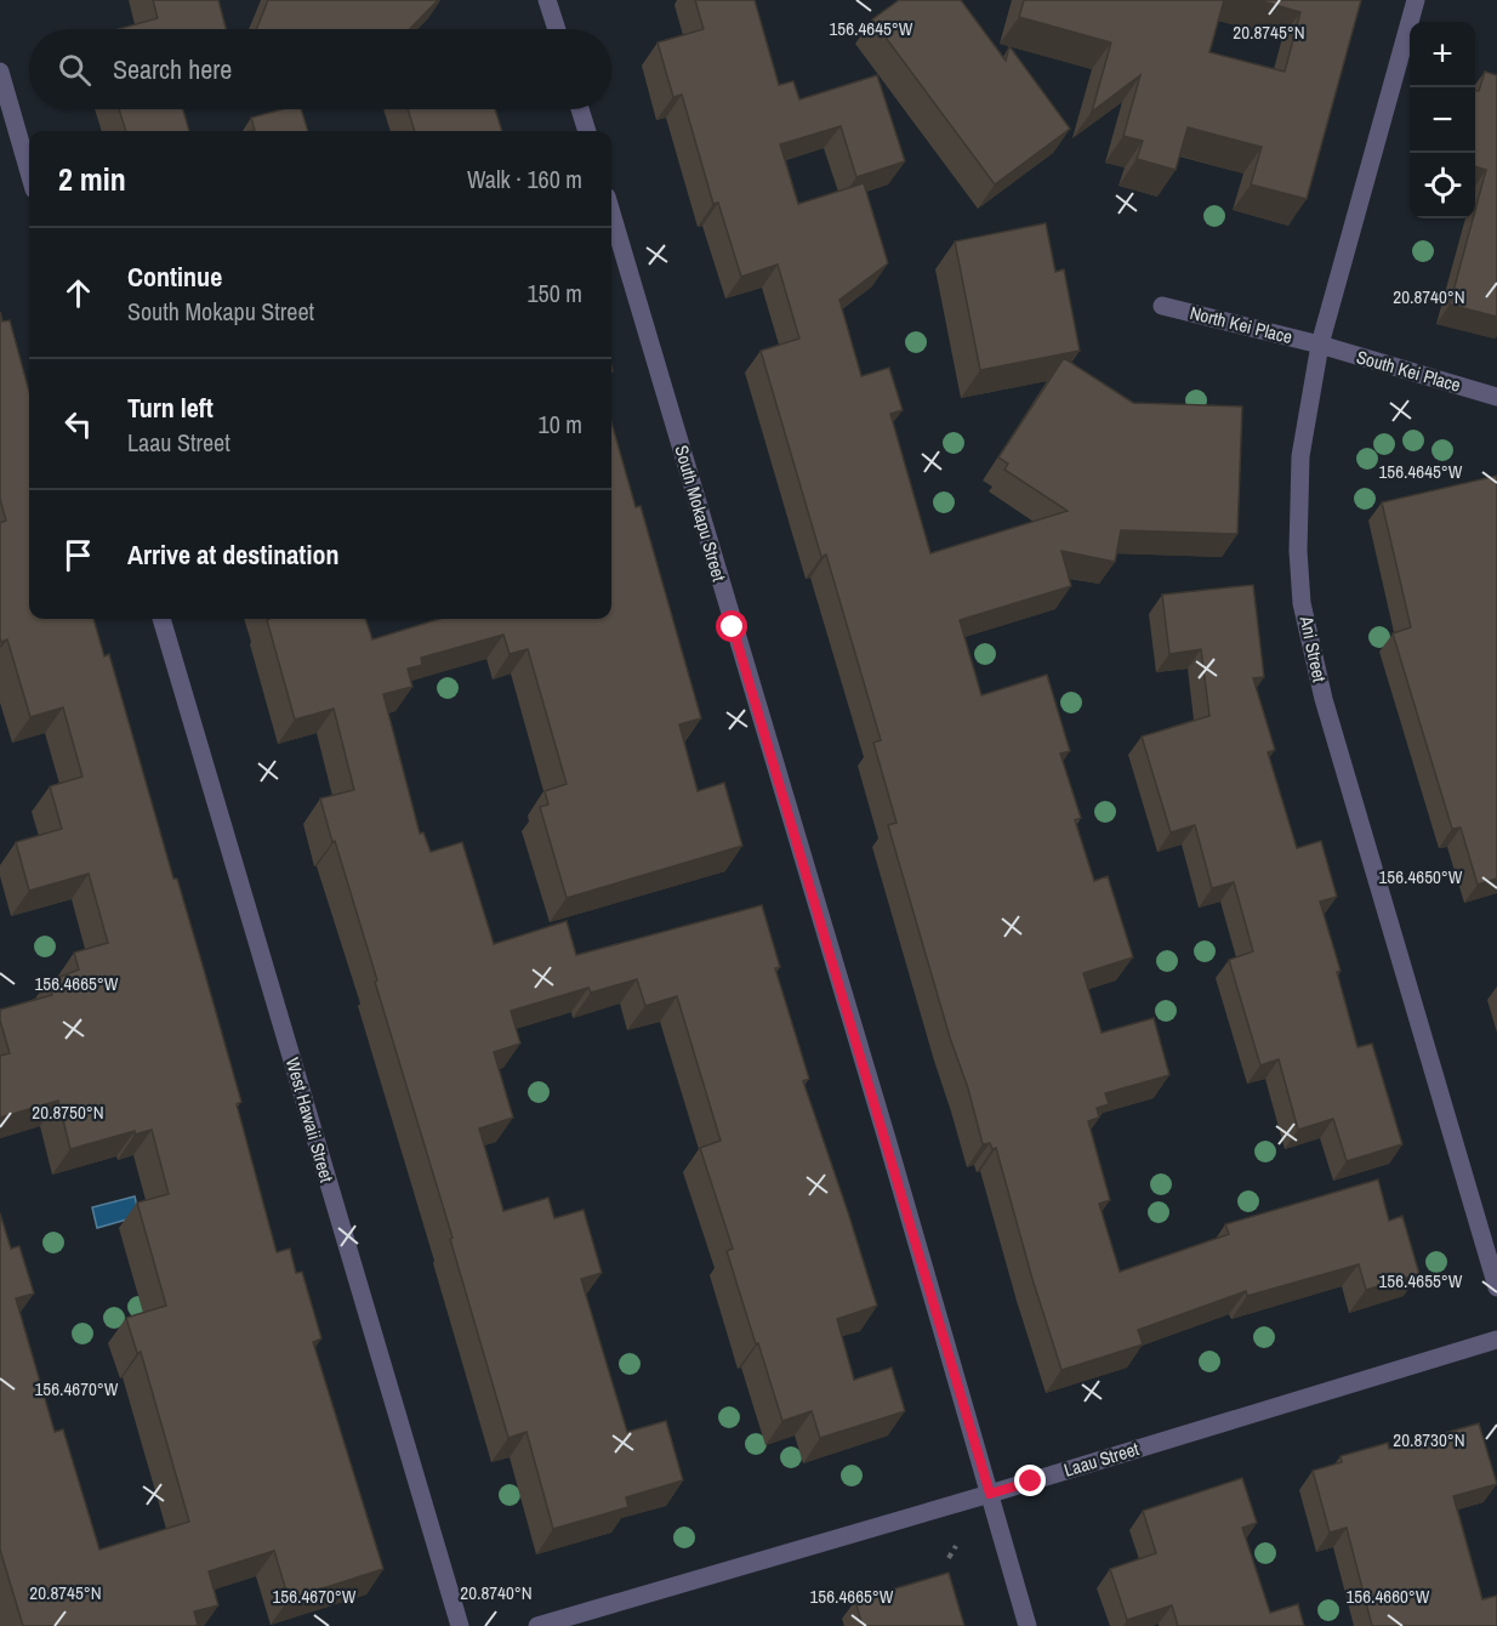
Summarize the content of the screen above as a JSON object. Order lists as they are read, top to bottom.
{
  "streets": {
    "street": [
      "North Kei Place",
      "South Kei Place",
      "South Mokapu Street",
      "Ani Street",
      "West Hawaii Street",
      "Laau Street"
    ]
  },
  "crossings": [
    ["North Kei Place", "South Kei Place"],
    ["North Kei Place", "Ani Street"],
    ["South Kei Place", "Ani Street"],
    ["South Mokapu Street", "Laau Street"]
  ],
  "page": {
    "map_buttons": ["+", "−"],
    "search": "Search here",
    "heading": ["2 min", "Walk · 160 m"],
    "list": [
      ["Continue", "South Mokapu Street", "150 m"],
      ["Turn left", "Laau Street", "10 m"],
      "Arrive at destination"
    ]
  },
  "coordinates": [
    "156.4645°W",
    "20.8745°N",
    "20.8740°N",
    "156.4650°W",
    "156.4665°W",
    "20.8750°N",
    "156.4655°W",
    "156.4670°W",
    "20.8730°N",
    "156.4660°W"
  ]
}
